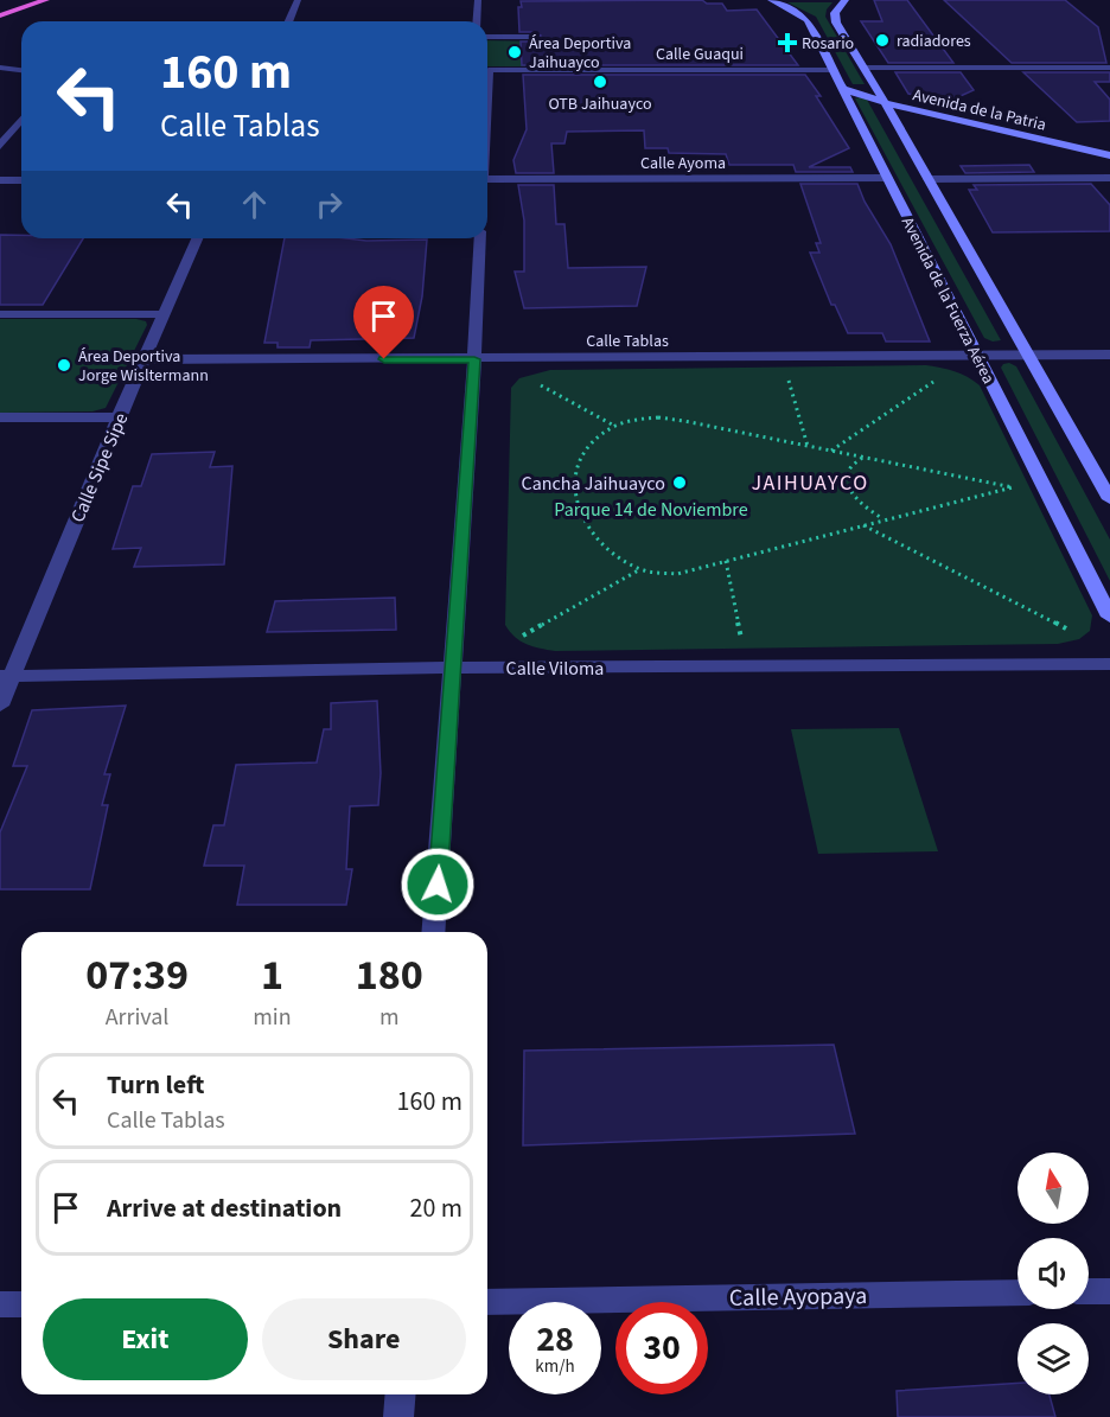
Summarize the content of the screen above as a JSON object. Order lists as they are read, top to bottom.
{
  "streets": {
    "main road": ["Avenida de la Patria", "Avenida de la Fuerza Aérea"],
    "street": [
      "Calle Guaqui",
      "Calle Ayoma",
      "Calle Tablas",
      "Calle Sipe Sipe",
      "Calle Viloma",
      "Calle Ayopaya"
    ]
  },
  "crossings": [
    ["Calle Guaqui", "Avenida de la Fuerza Aérea"],
    ["Avenida de la Patria", "Avenida de la Fuerza Aérea"],
    ["Calle Ayoma", "Avenida de la Fuerza Aérea"],
    ["Avenida de la Fuerza Aérea", "Calle Tablas"],
    ["Calle Tablas", "Calle Sipe Sipe"],
    ["Calle Sipe Sipe", "Calle Viloma"]
  ],
  "districts": ["JAIHUAYCO"],
  "parks": ["Parque 14 de Noviembre"],
  "places": {
    "other": [
      "radiadores",
      "Área Deportiva Jaihuayco",
      "OTB Jaihuayco",
      "Área Deportiva Jorge Wisltermann",
      "Cancha Jaihuayco"
    ],
    "health": ["Rosario"]
  },
  "north": "top",
  "page": {
    "turn": ["160 m", "Calle Tablas"],
    "eta": [
      "07:39",
      "Arrival",
      "1",
      "min",
      "180",
      "m"
    ],
    "list": [
      {
        "name": "Turn left",
        "note": "Calle Tablas",
        "value": "160 m"
      },
      {
        "name": "Arrive at destination",
        "value": "20 m"
      }
    ],
    "buttons": ["Exit", "Share"],
    "speed": "28 km/h",
    "limit": "30"
  }
}
